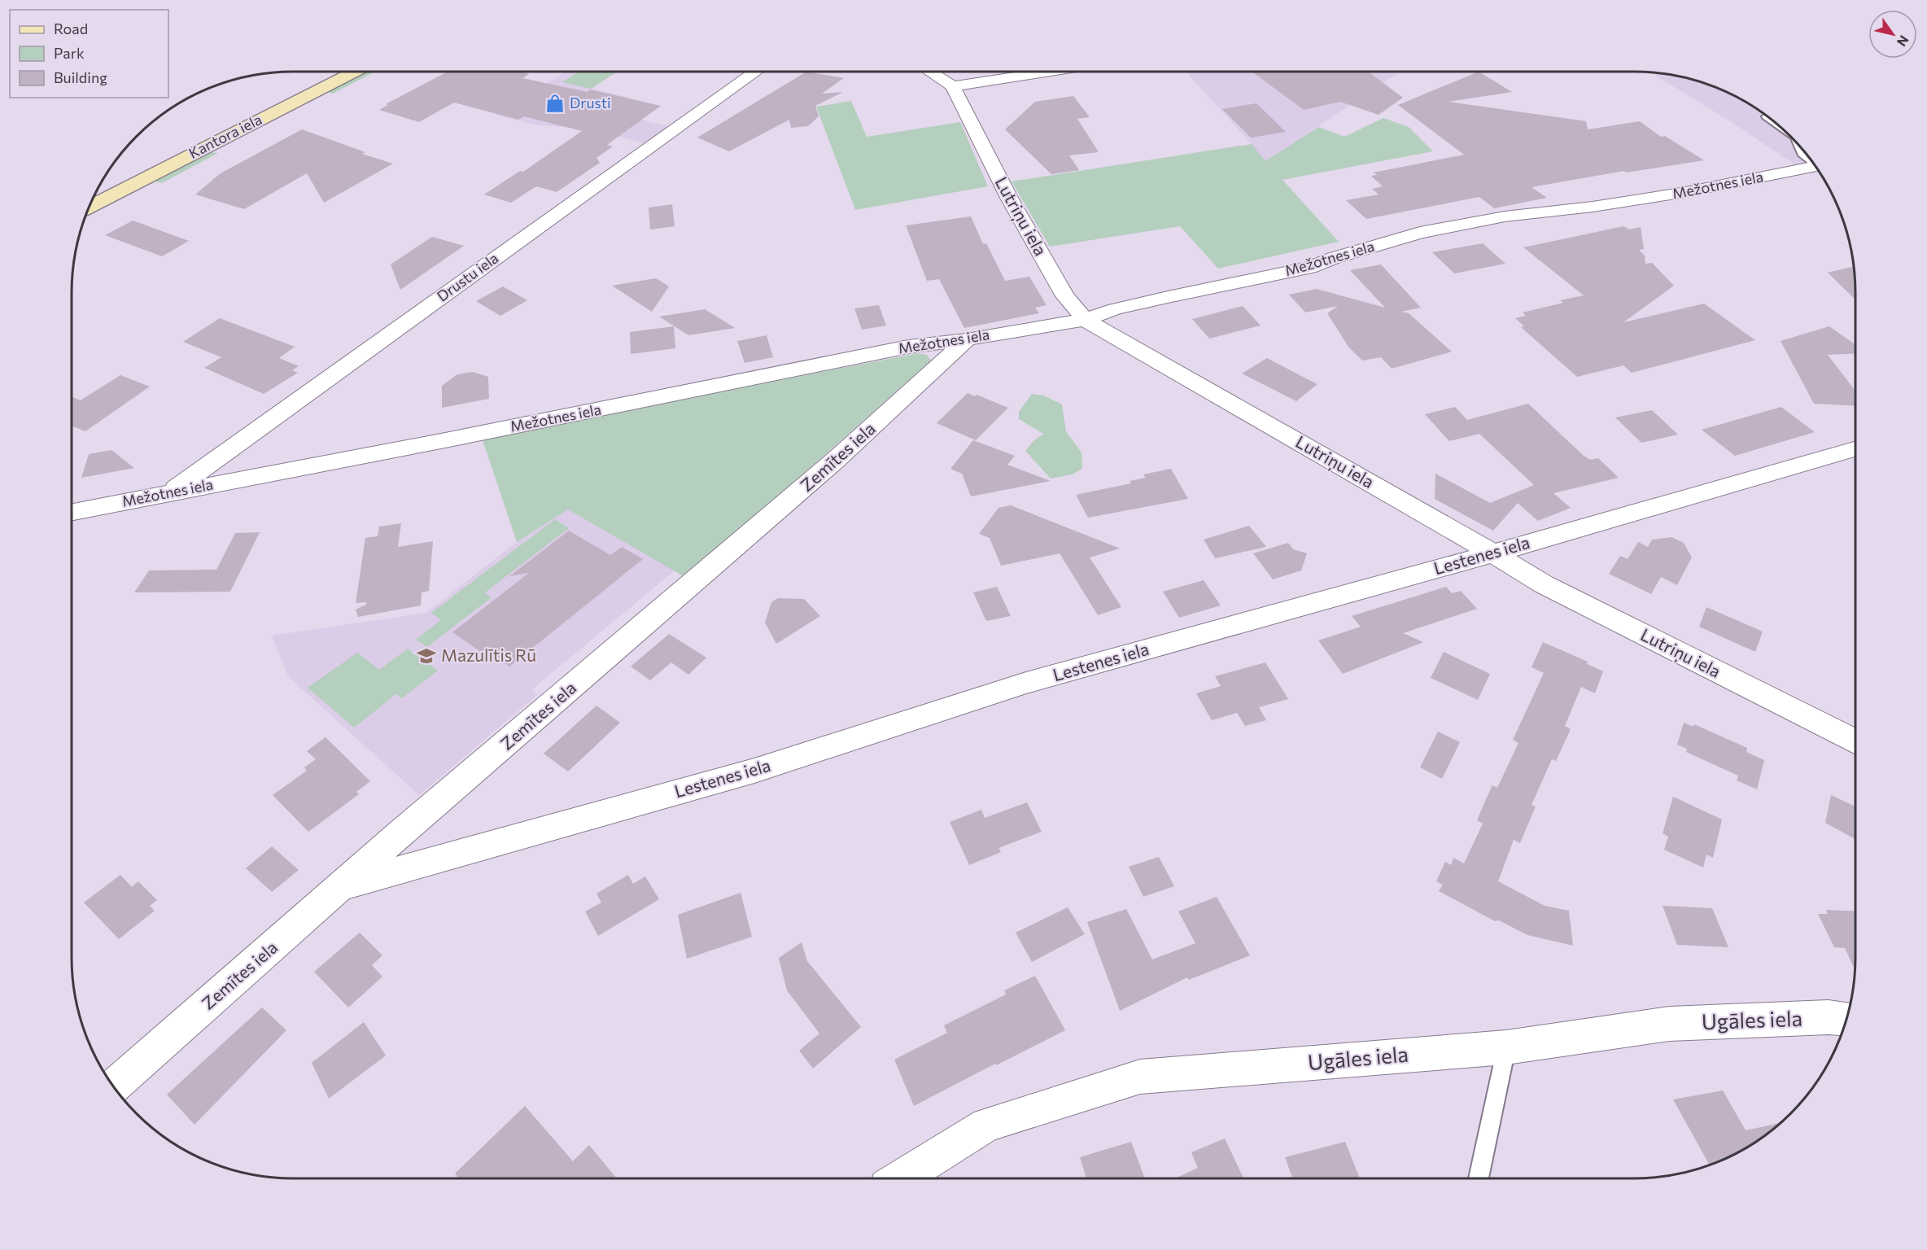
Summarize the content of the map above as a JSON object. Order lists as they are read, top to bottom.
{
  "streets": {
    "main road": ["Kantora iela"],
    "street": [
      "Mežotnes iela",
      "Lutriņu iela",
      "Drustu iela",
      "Zemītes iela",
      "Lestenes iela",
      "Ugāles iela"
    ]
  },
  "crossings": [
    ["Mežotnes iela", "Lutriņu iela"],
    ["Mežotnes iela", "Drustu iela"],
    ["Mežotnes iela", "Zemītes iela"],
    ["Lutriņu iela", "Lestenes iela"],
    ["Zemītes iela", "Lestenes iela"]
  ],
  "places": {
    "shop": ["Drusti"],
    "school or university": ["Mazulītis Rū"]
  },
  "legend": ["Road", "Park", "Building"],
  "north": "bottom right"
}
